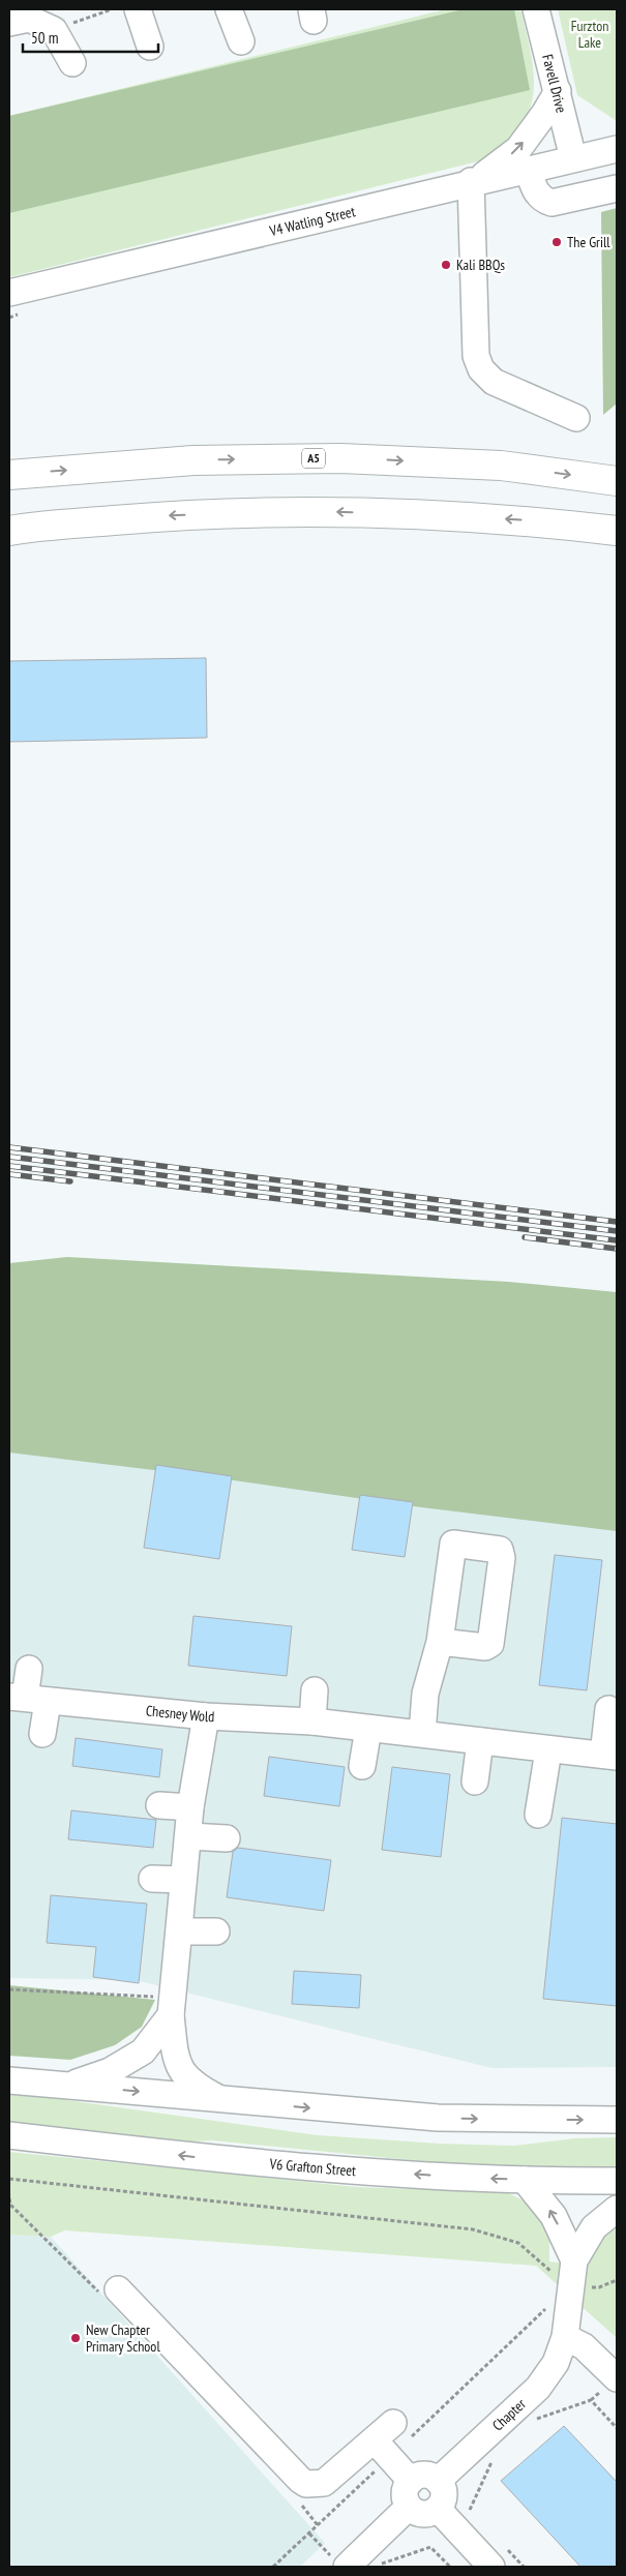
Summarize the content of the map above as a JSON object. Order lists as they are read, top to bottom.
{
  "streets": {
    "highway": ["A5"],
    "street": [
      "Favell Drive",
      "V4 Watling Street",
      "Chesney Wold",
      "V6 Grafton Street",
      "Chapter"
    ]
  },
  "crossings": [
    ["Favell Drive", "V4 Watling Street"]
  ],
  "parks": ["Furzton Lake"],
  "places": ["The Grill", "Kali BBQs", "New Chapter Primary School"],
  "scale_bar": "50 m"
}
